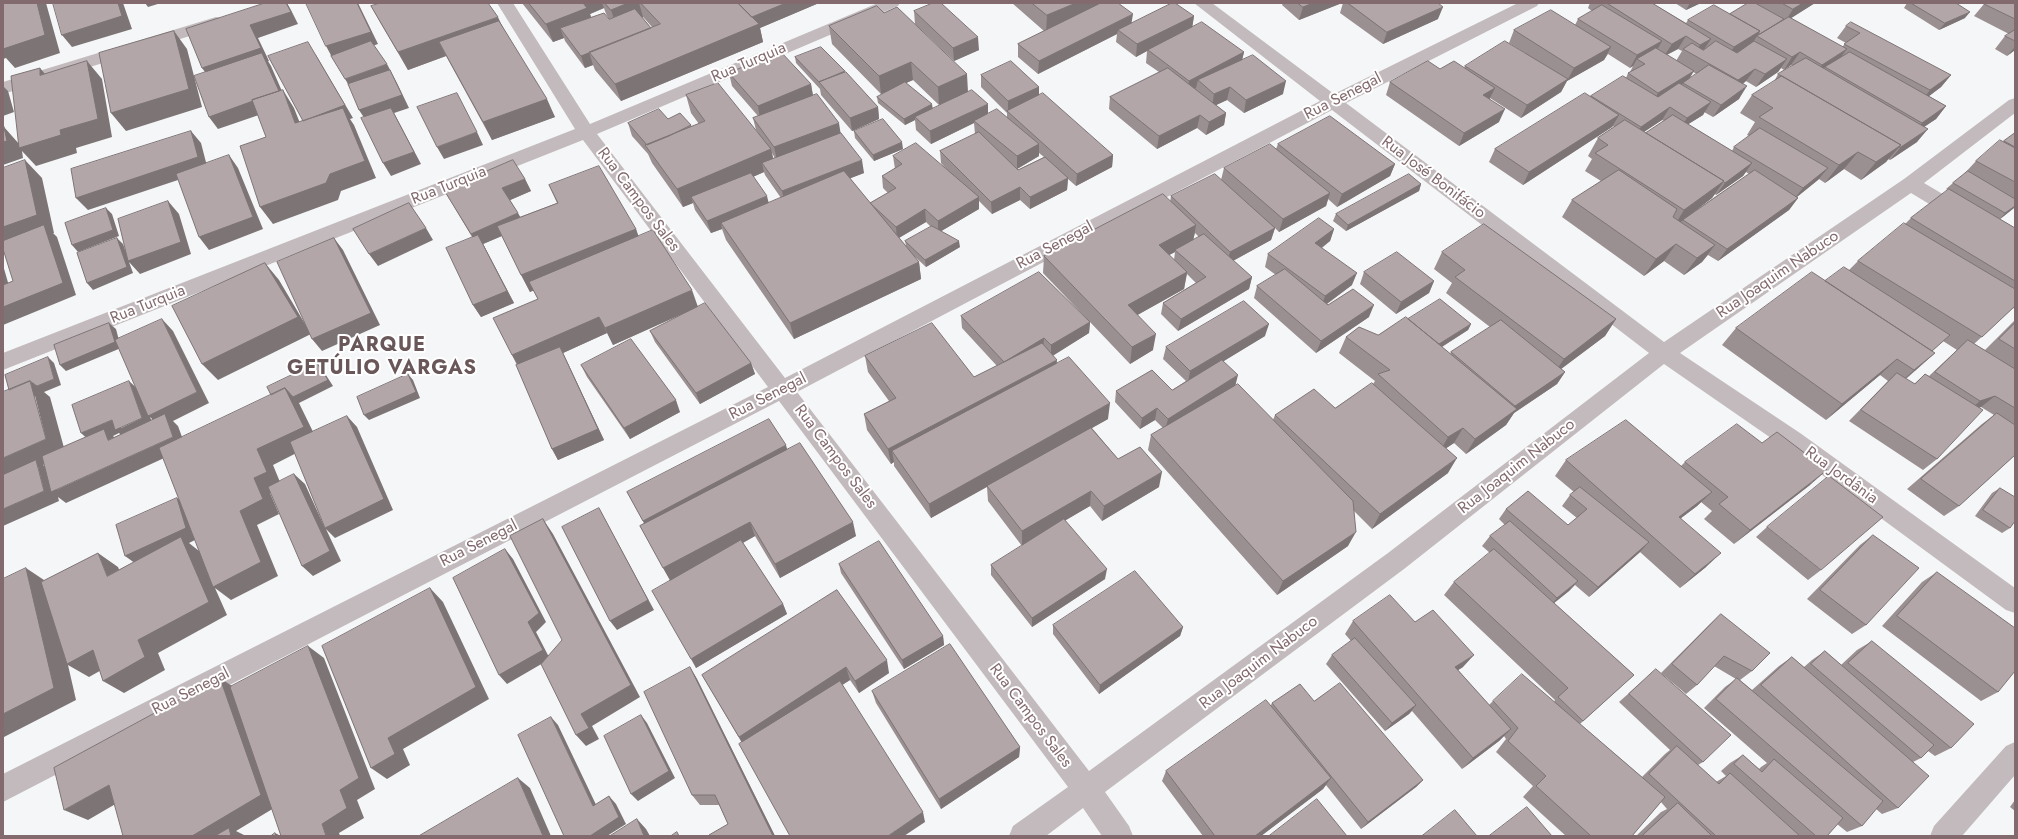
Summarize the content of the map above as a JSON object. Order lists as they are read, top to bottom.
{
  "streets": {
    "street": [
      "Rua Turquia",
      "Rua Senegal",
      "Rua José Bonifácio",
      "Rua Campos Sales",
      "Rua Joaquim Nabuco",
      "Rua Jordânia"
    ]
  },
  "crossings": [
    ["Rua Turquia", "Rua Campos Sales"],
    ["Rua Senegal", "Rua José Bonifácio"],
    ["Rua Senegal", "Rua Campos Sales"],
    ["Rua José Bonifácio", "Rua Joaquim Nabuco"],
    ["Rua José Bonifácio", "Rua Jordânia"],
    ["Rua Campos Sales", "Rua Joaquim Nabuco"],
    ["Rua Joaquim Nabuco", "Rua Jordânia"]
  ],
  "districts": ["PARQUE GETÚLIO VARGAS"]
}
